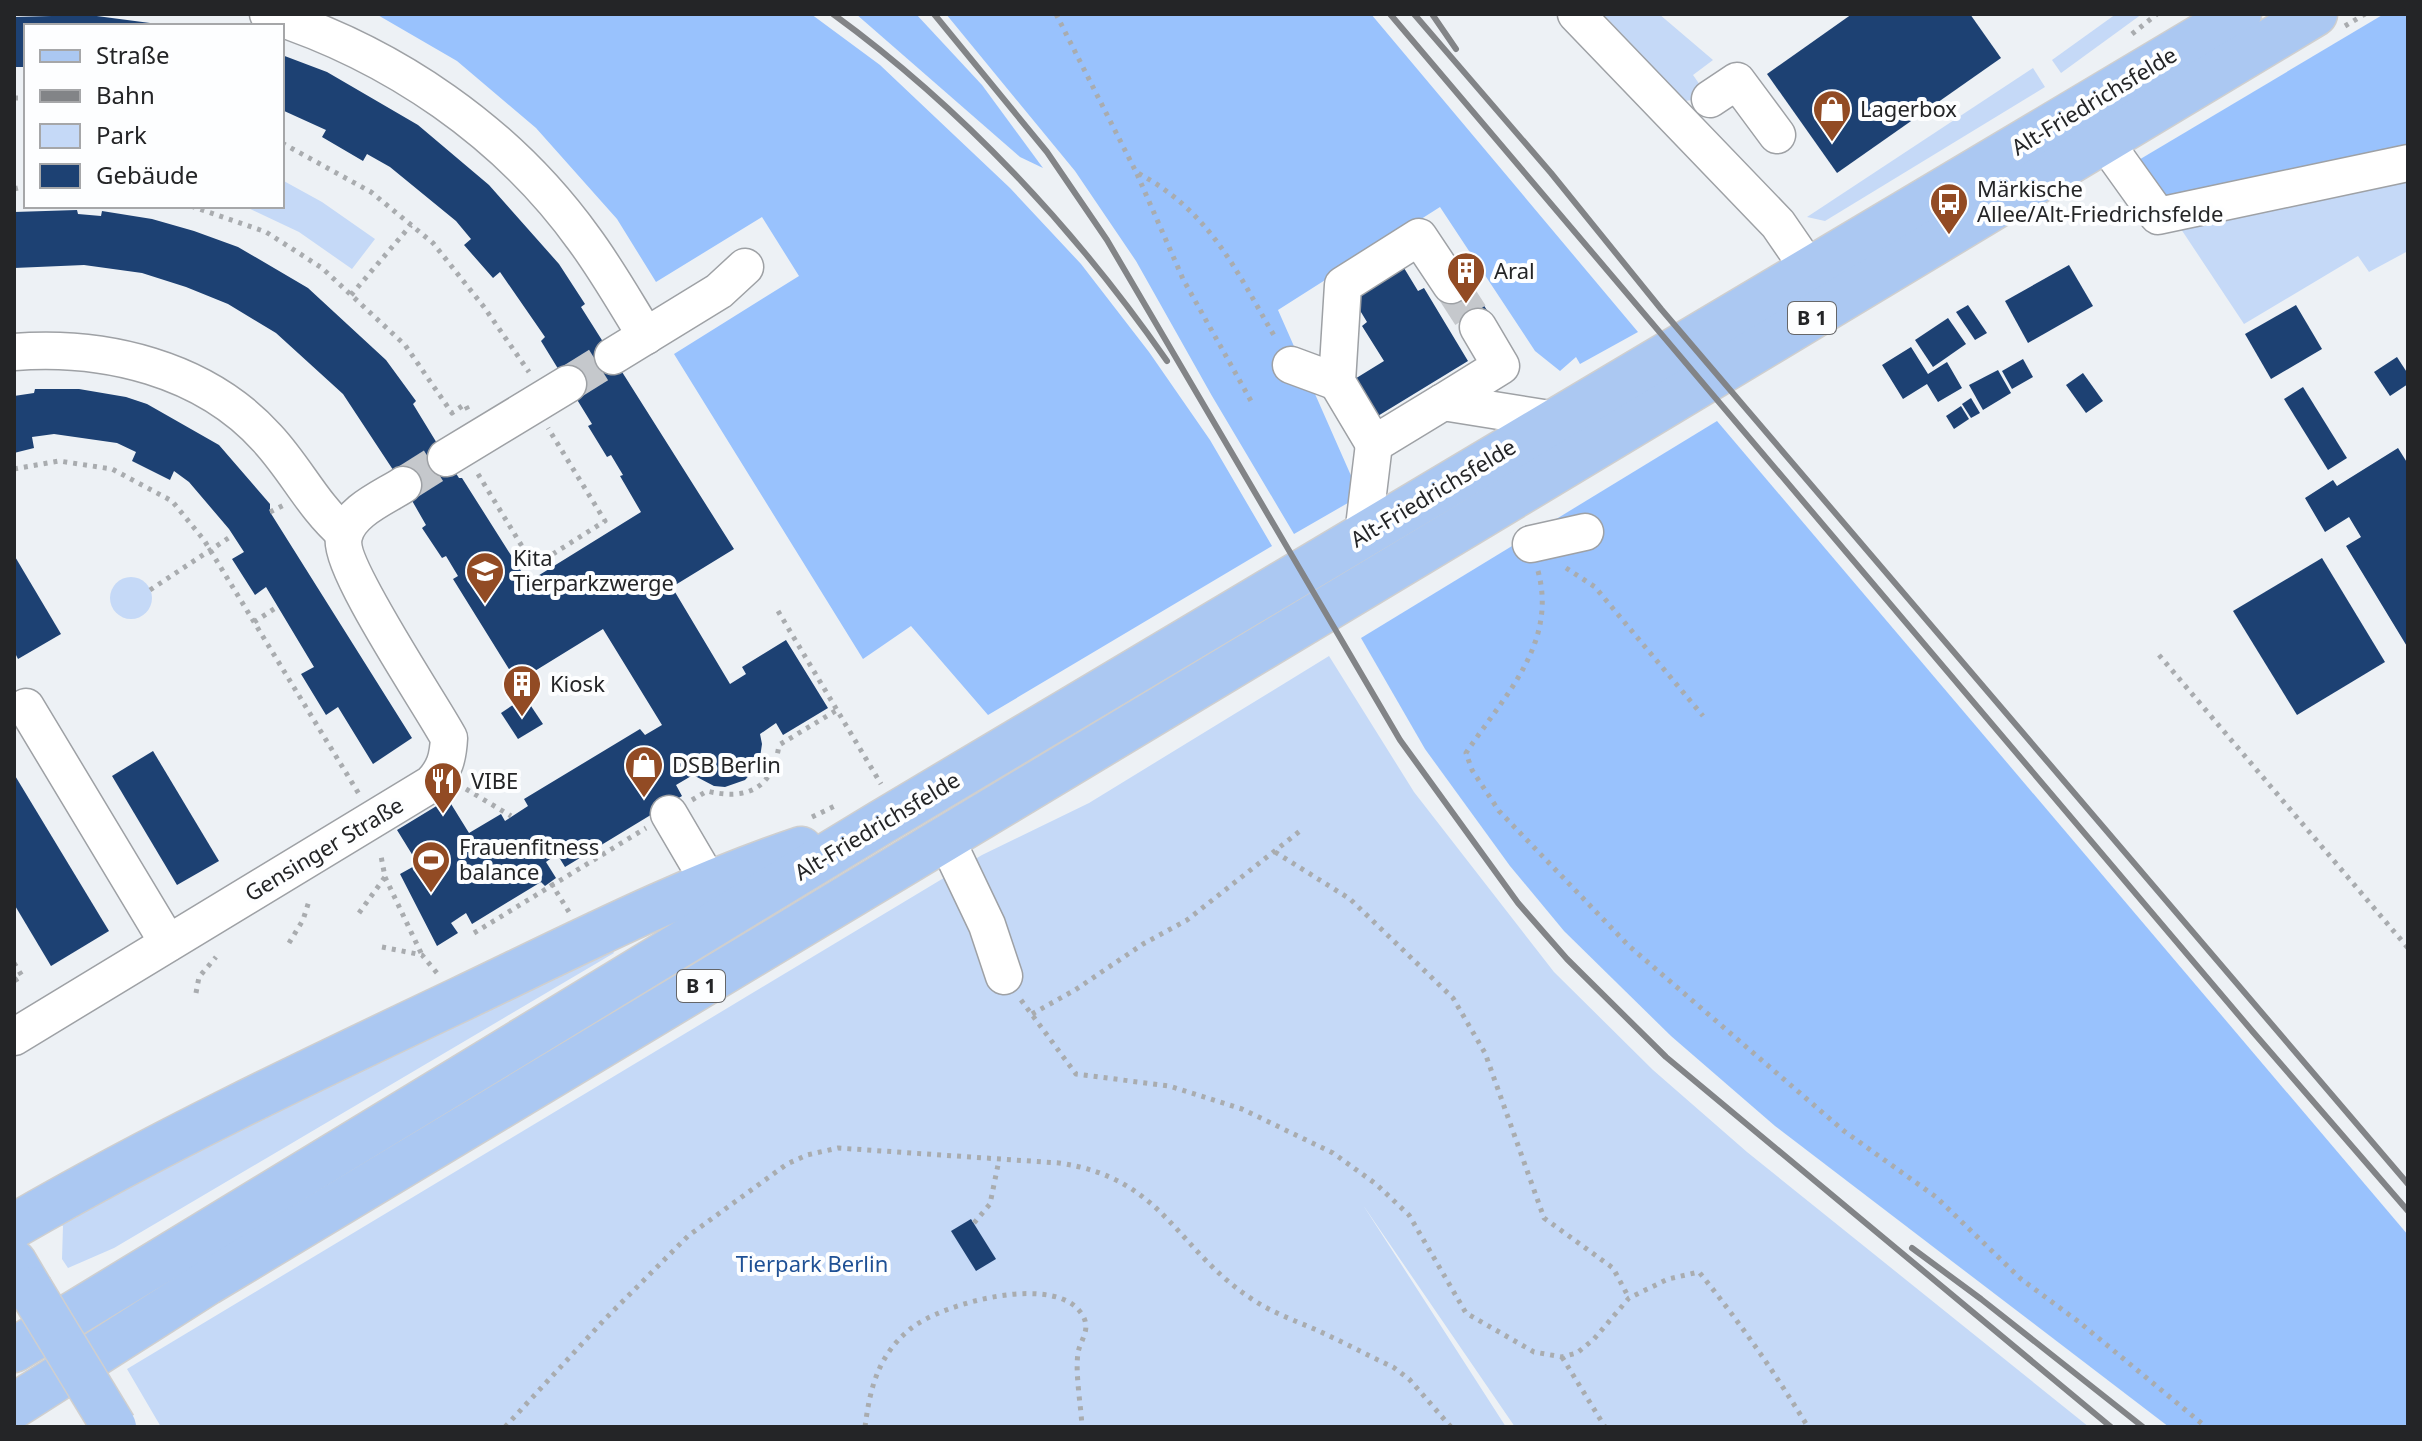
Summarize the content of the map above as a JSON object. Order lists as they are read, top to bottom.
{
  "streets": {
    "main road": ["Alt-Friedrichsfelde", "B 1"],
    "street": ["Gensinger Straße"]
  },
  "crossings": [
    ["Alt-Friedrichsfelde", "B 1"]
  ],
  "parks": ["Tierpark Berlin"],
  "places": {
    "shop": ["Lagerbox", "DSB Berlin"],
    "bus stop": ["Märkische Allee/Alt-Friedrichsfelde"],
    "building": ["Aral", "Kiosk"],
    "school or university": ["Kita Tierparkzwerge"],
    "restaurant": ["VIBE"],
    "sports": ["Frauenfitness balance"]
  },
  "legend": [
    "Straße",
    "Bahn",
    "Park",
    "Gebäude"
  ]
}
